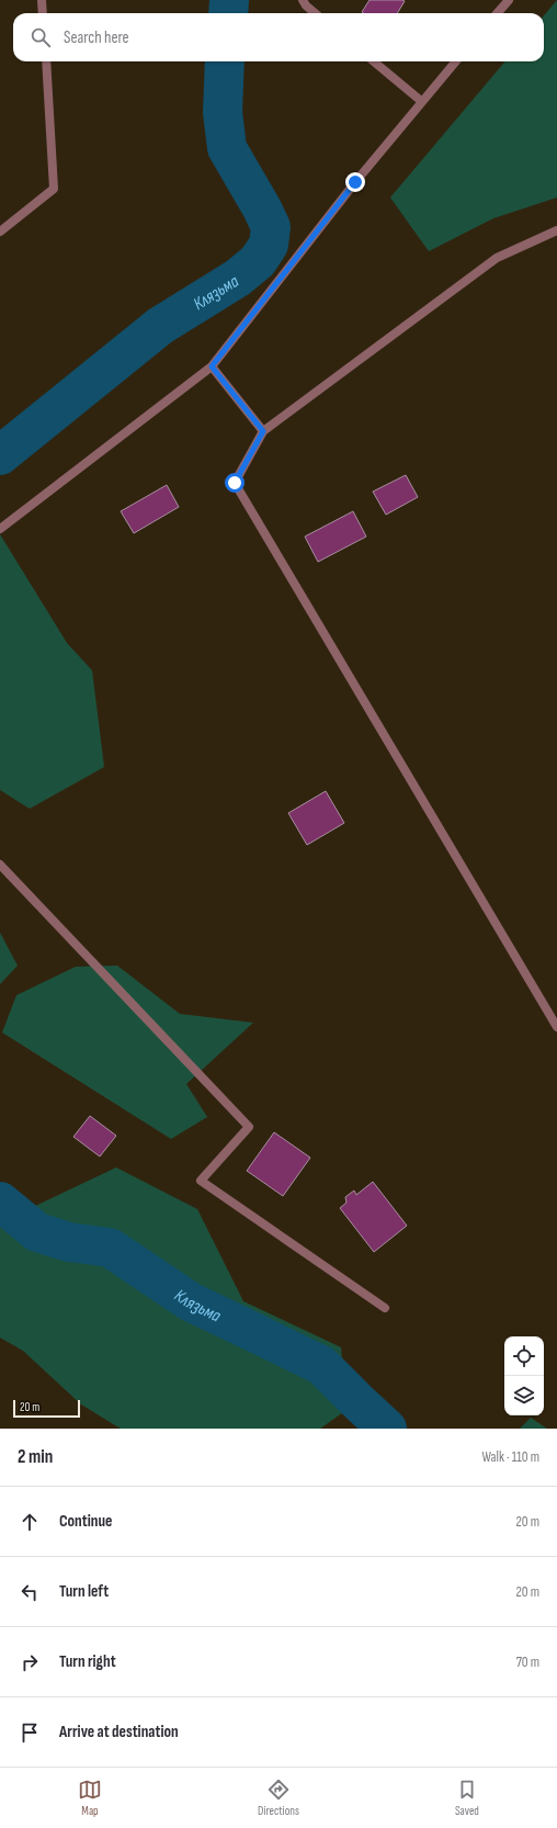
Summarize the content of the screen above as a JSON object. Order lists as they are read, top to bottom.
{
  "water": ["Клязьма"],
  "scale_bar": "20 m",
  "page": {
    "search": "Search here",
    "scale": "20 m",
    "heading": ["2 min", "Walk · 110 m"],
    "list": [
      ["Continue", "20 m"],
      ["Turn left", "20 m"],
      ["Turn right", "70 m"],
      "Arrive at destination"
    ],
    "nav": ["Map", "Directions", "Saved"]
  }
}
